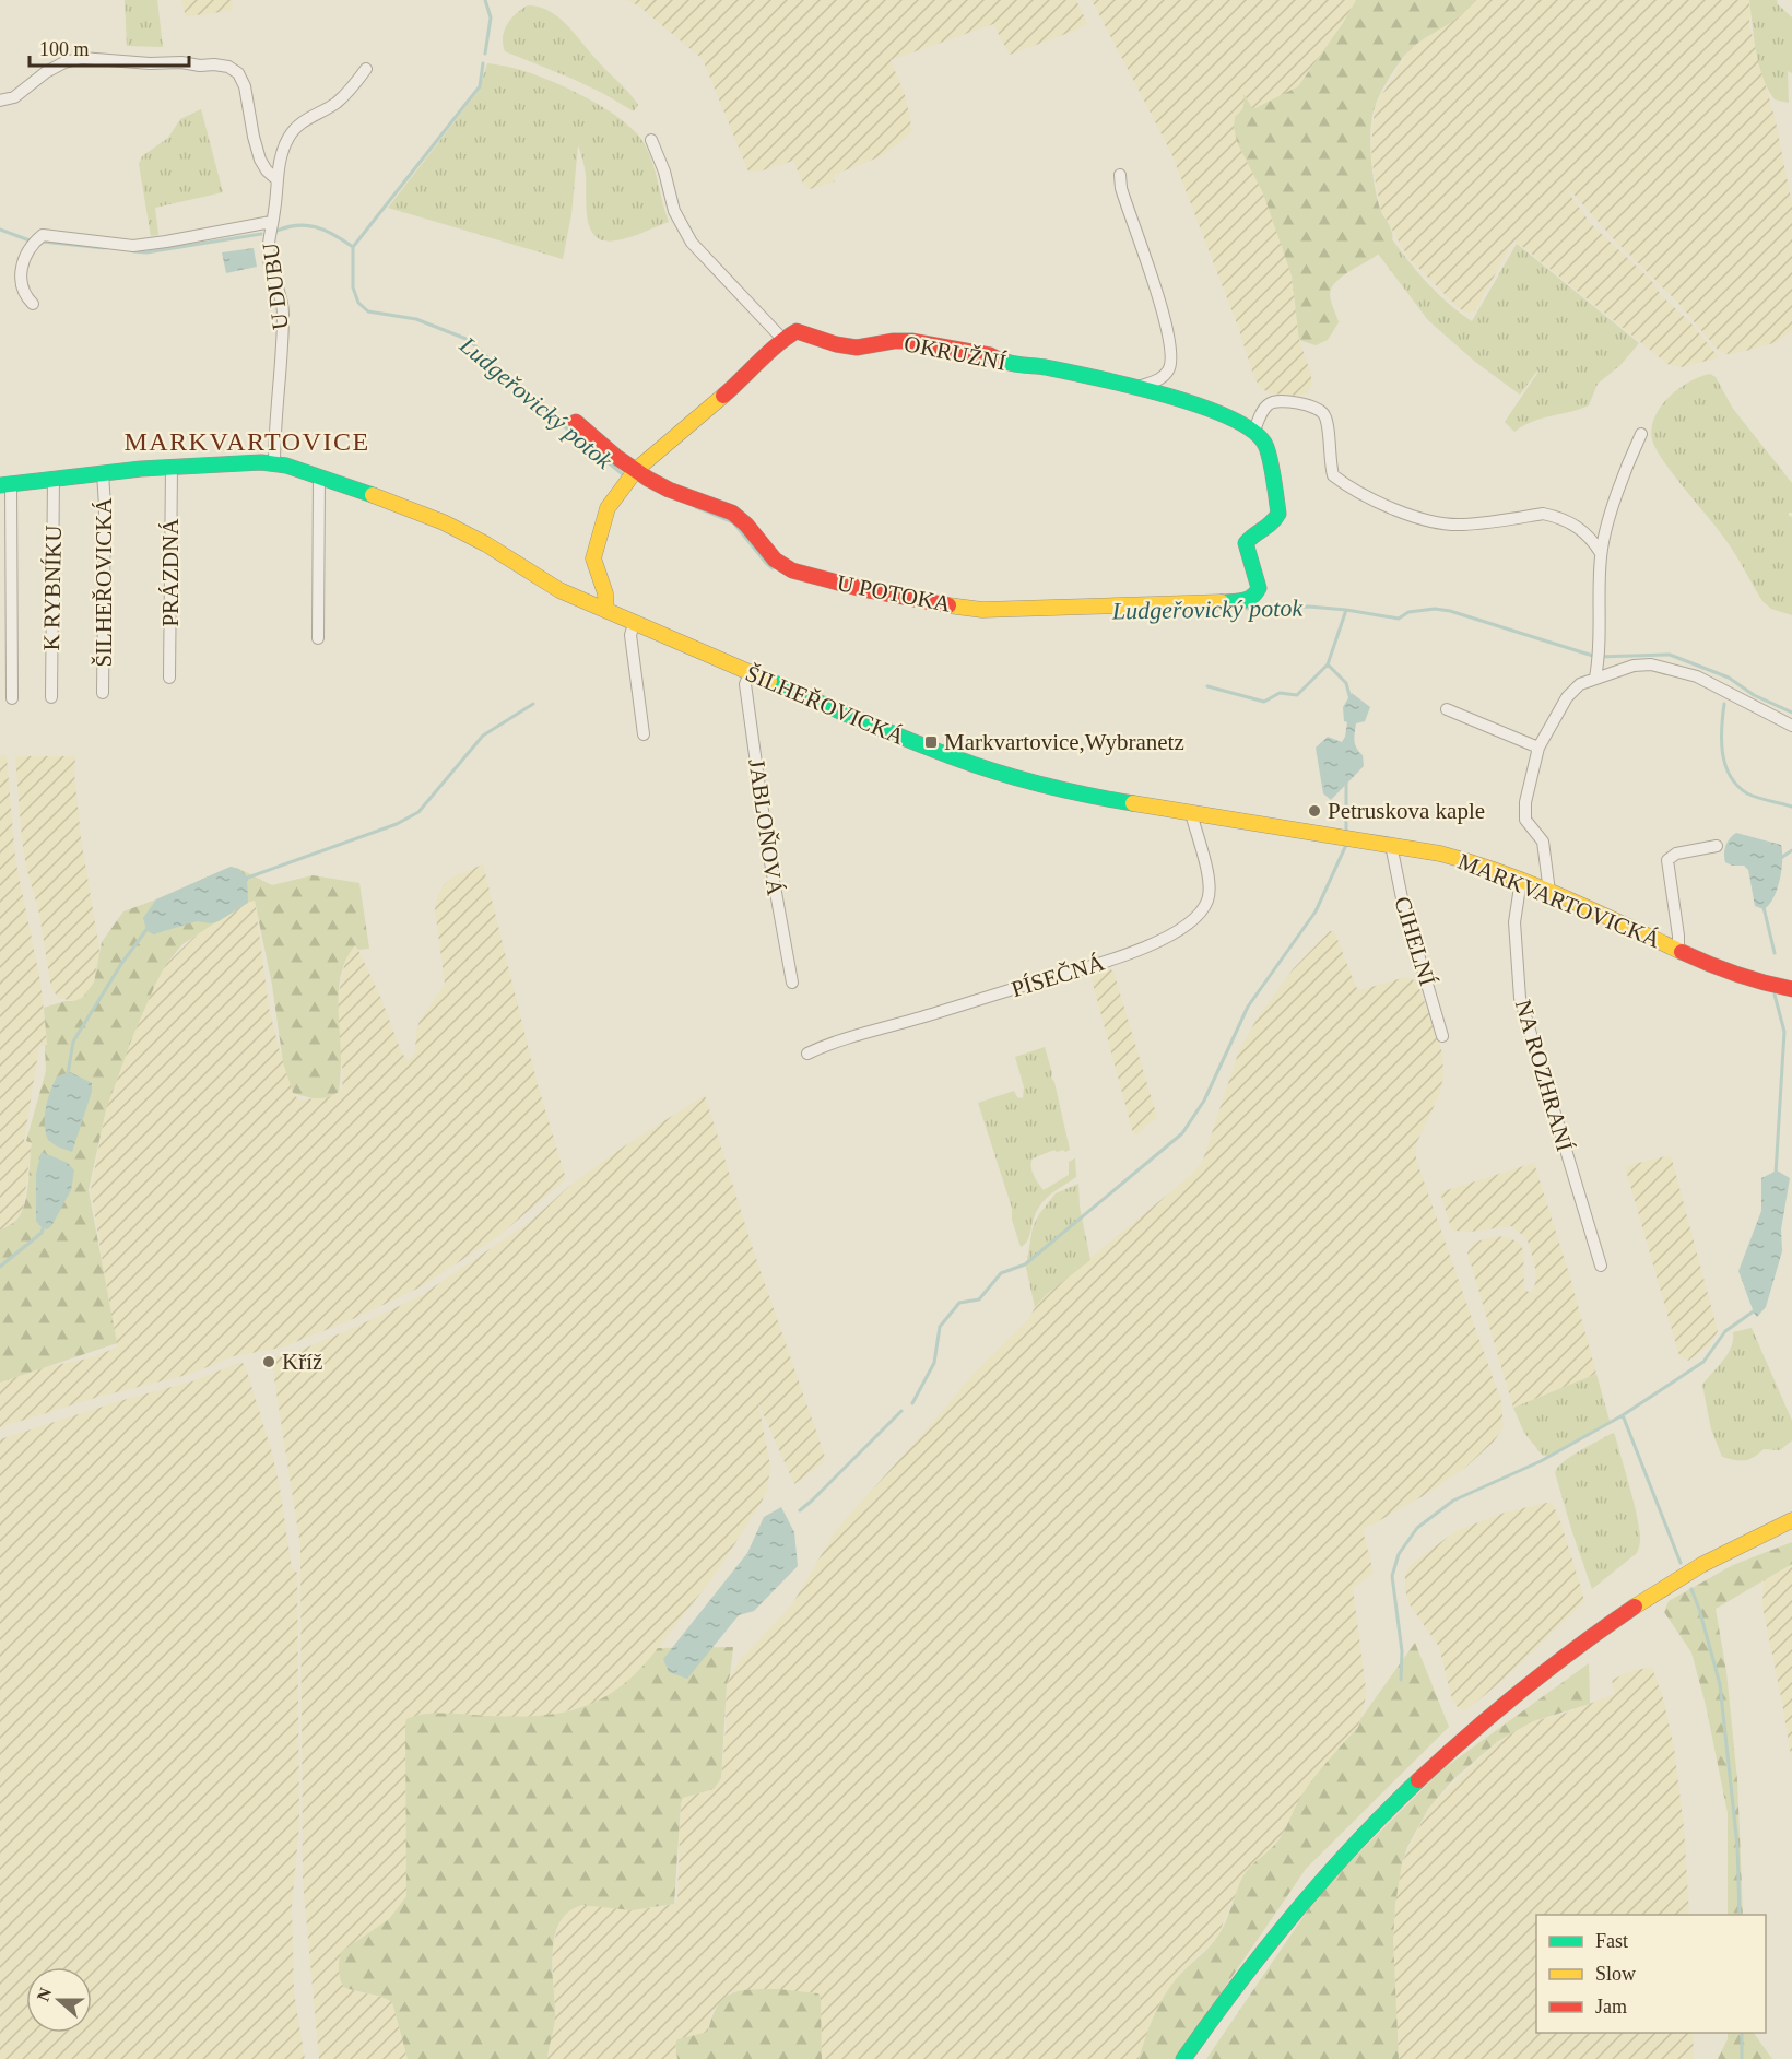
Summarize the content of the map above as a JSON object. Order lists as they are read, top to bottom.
{
  "streets": {
    "street": [
      "U DUBU",
      "OKRUŽNÍ",
      "PRÁZDNÁ",
      "ŠILHEŘOVICKÁ",
      "K RYBNÍKU",
      "U POTOKA",
      "JABLOŇOVÁ",
      "MARKVARTOVICKÁ",
      "CIHELNÍ",
      "PÍSEČNÁ",
      "NA ROZHRANÍ"
    ]
  },
  "crossings": [
    ["U DUBU", "ŠILHEŘOVICKÁ"],
    ["OKRUŽNÍ", "U POTOKA"],
    ["PRÁZDNÁ", "ŠILHEŘOVICKÁ"],
    ["ŠILHEŘOVICKÁ", "K RYBNÍKU"],
    ["ŠILHEŘOVICKÁ", "JABLOŇOVÁ"],
    ["ŠILHEŘOVICKÁ", "MARKVARTOVICKÁ"],
    ["ŠILHEŘOVICKÁ", "CIHELNÍ"],
    ["ŠILHEŘOVICKÁ", "PÍSEČNÁ"],
    ["MARKVARTOVICKÁ", "NA ROZHRANÍ"]
  ],
  "districts": ["MARKVARTOVICE"],
  "water": ["Ludgeřovický potok"],
  "places": {
    "transit": ["Markvartovice,Wybranetz"],
    "other": ["Petruskova kaple", "Kříž"]
  },
  "legend": ["Fast", "Slow", "Jam"],
  "scale_bar": "100 m",
  "north": "left"
}
